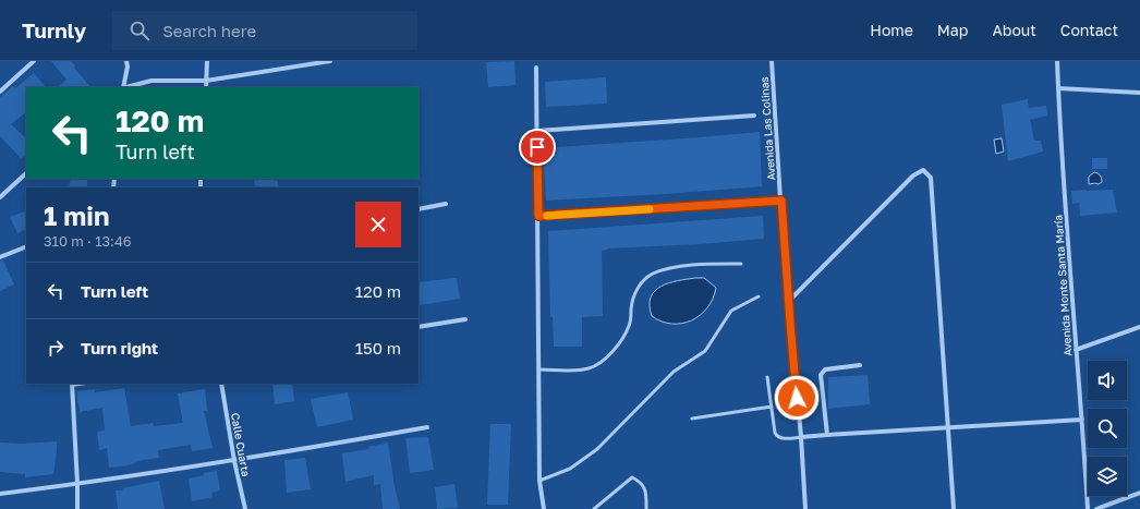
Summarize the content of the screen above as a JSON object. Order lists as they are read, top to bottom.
{
  "streets": {
    "street": ["Avenida Las Colinas", "Avenida Monte Santa María", "Calle Cuarta"]
  },
  "page": {
    "header": "Turnly",
    "search": "Search here",
    "nav": [
      "Home",
      "Map",
      "About",
      "Contact"
    ],
    "turn": ["120 m", "Turn left"],
    "heading": ["1 min", "310 m · 13:46"],
    "list": [
      {
        "name": "Turn left",
        "value": "120 m"
      },
      {
        "name": "Turn right",
        "value": "150 m"
      }
    ]
  }
}
